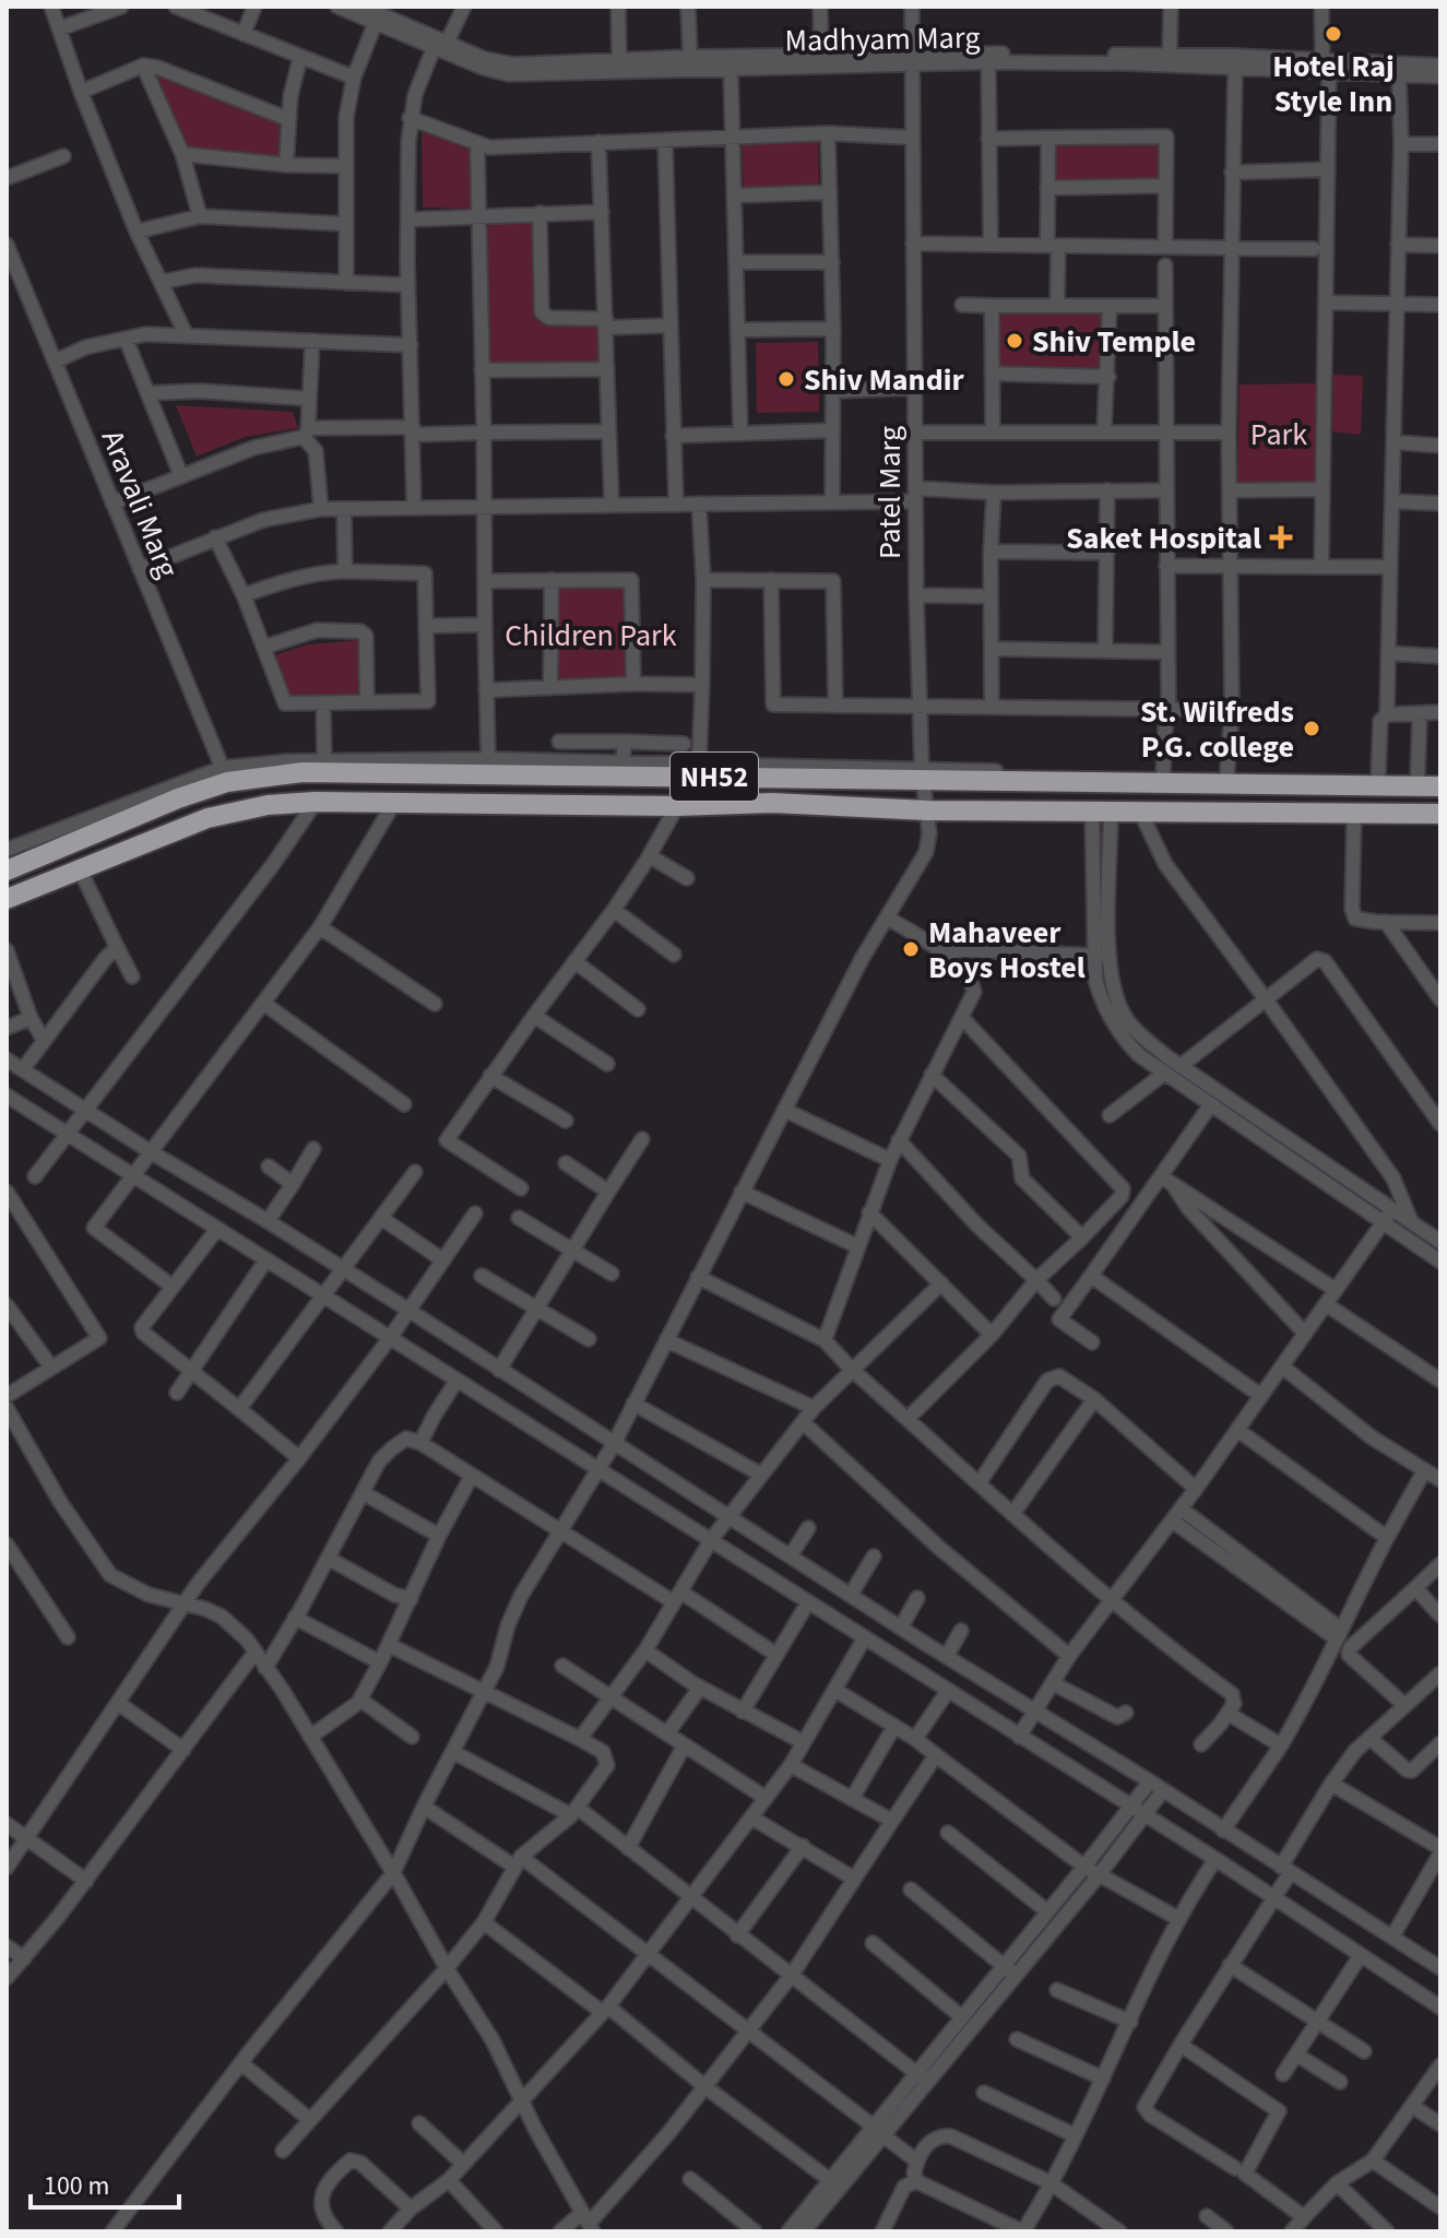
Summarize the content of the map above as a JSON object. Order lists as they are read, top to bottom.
{
  "streets": {
    "highway": ["NH52"],
    "street": ["Madhyam Marg", "Patel Marg", "Aravali Marg"]
  },
  "crossings": [
    ["Madhyam Marg", "Patel Marg"],
    ["Patel Marg", "NH52"],
    ["Aravali Marg", "NH52"]
  ],
  "parks": ["Park", "Children Park"],
  "places": {
    "other": [
      "Hotel Raj Style Inn",
      "Shiv Temple",
      "Shiv Mandir",
      "St. Wilfreds P.G. college",
      "Mahaveer Boys Hostel"
    ],
    "health": ["Saket Hospital"]
  },
  "scale_bar": "100 m"
}
